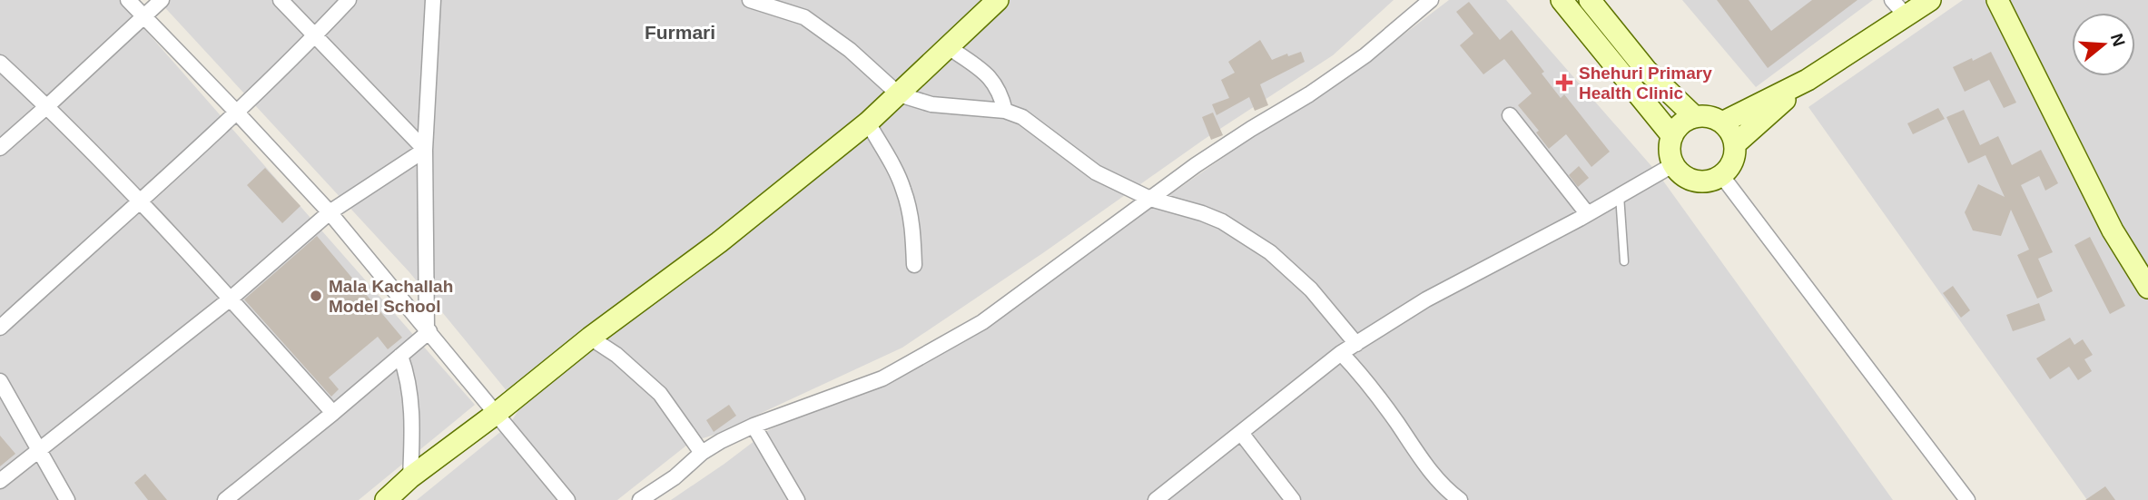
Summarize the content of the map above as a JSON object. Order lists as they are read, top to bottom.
{
  "districts": ["Furmari"],
  "places": {
    "health": ["Shehuri Primary Health Clinic"],
    "other": ["Mala Kachallah Model School"]
  },
  "north": "right"
}
